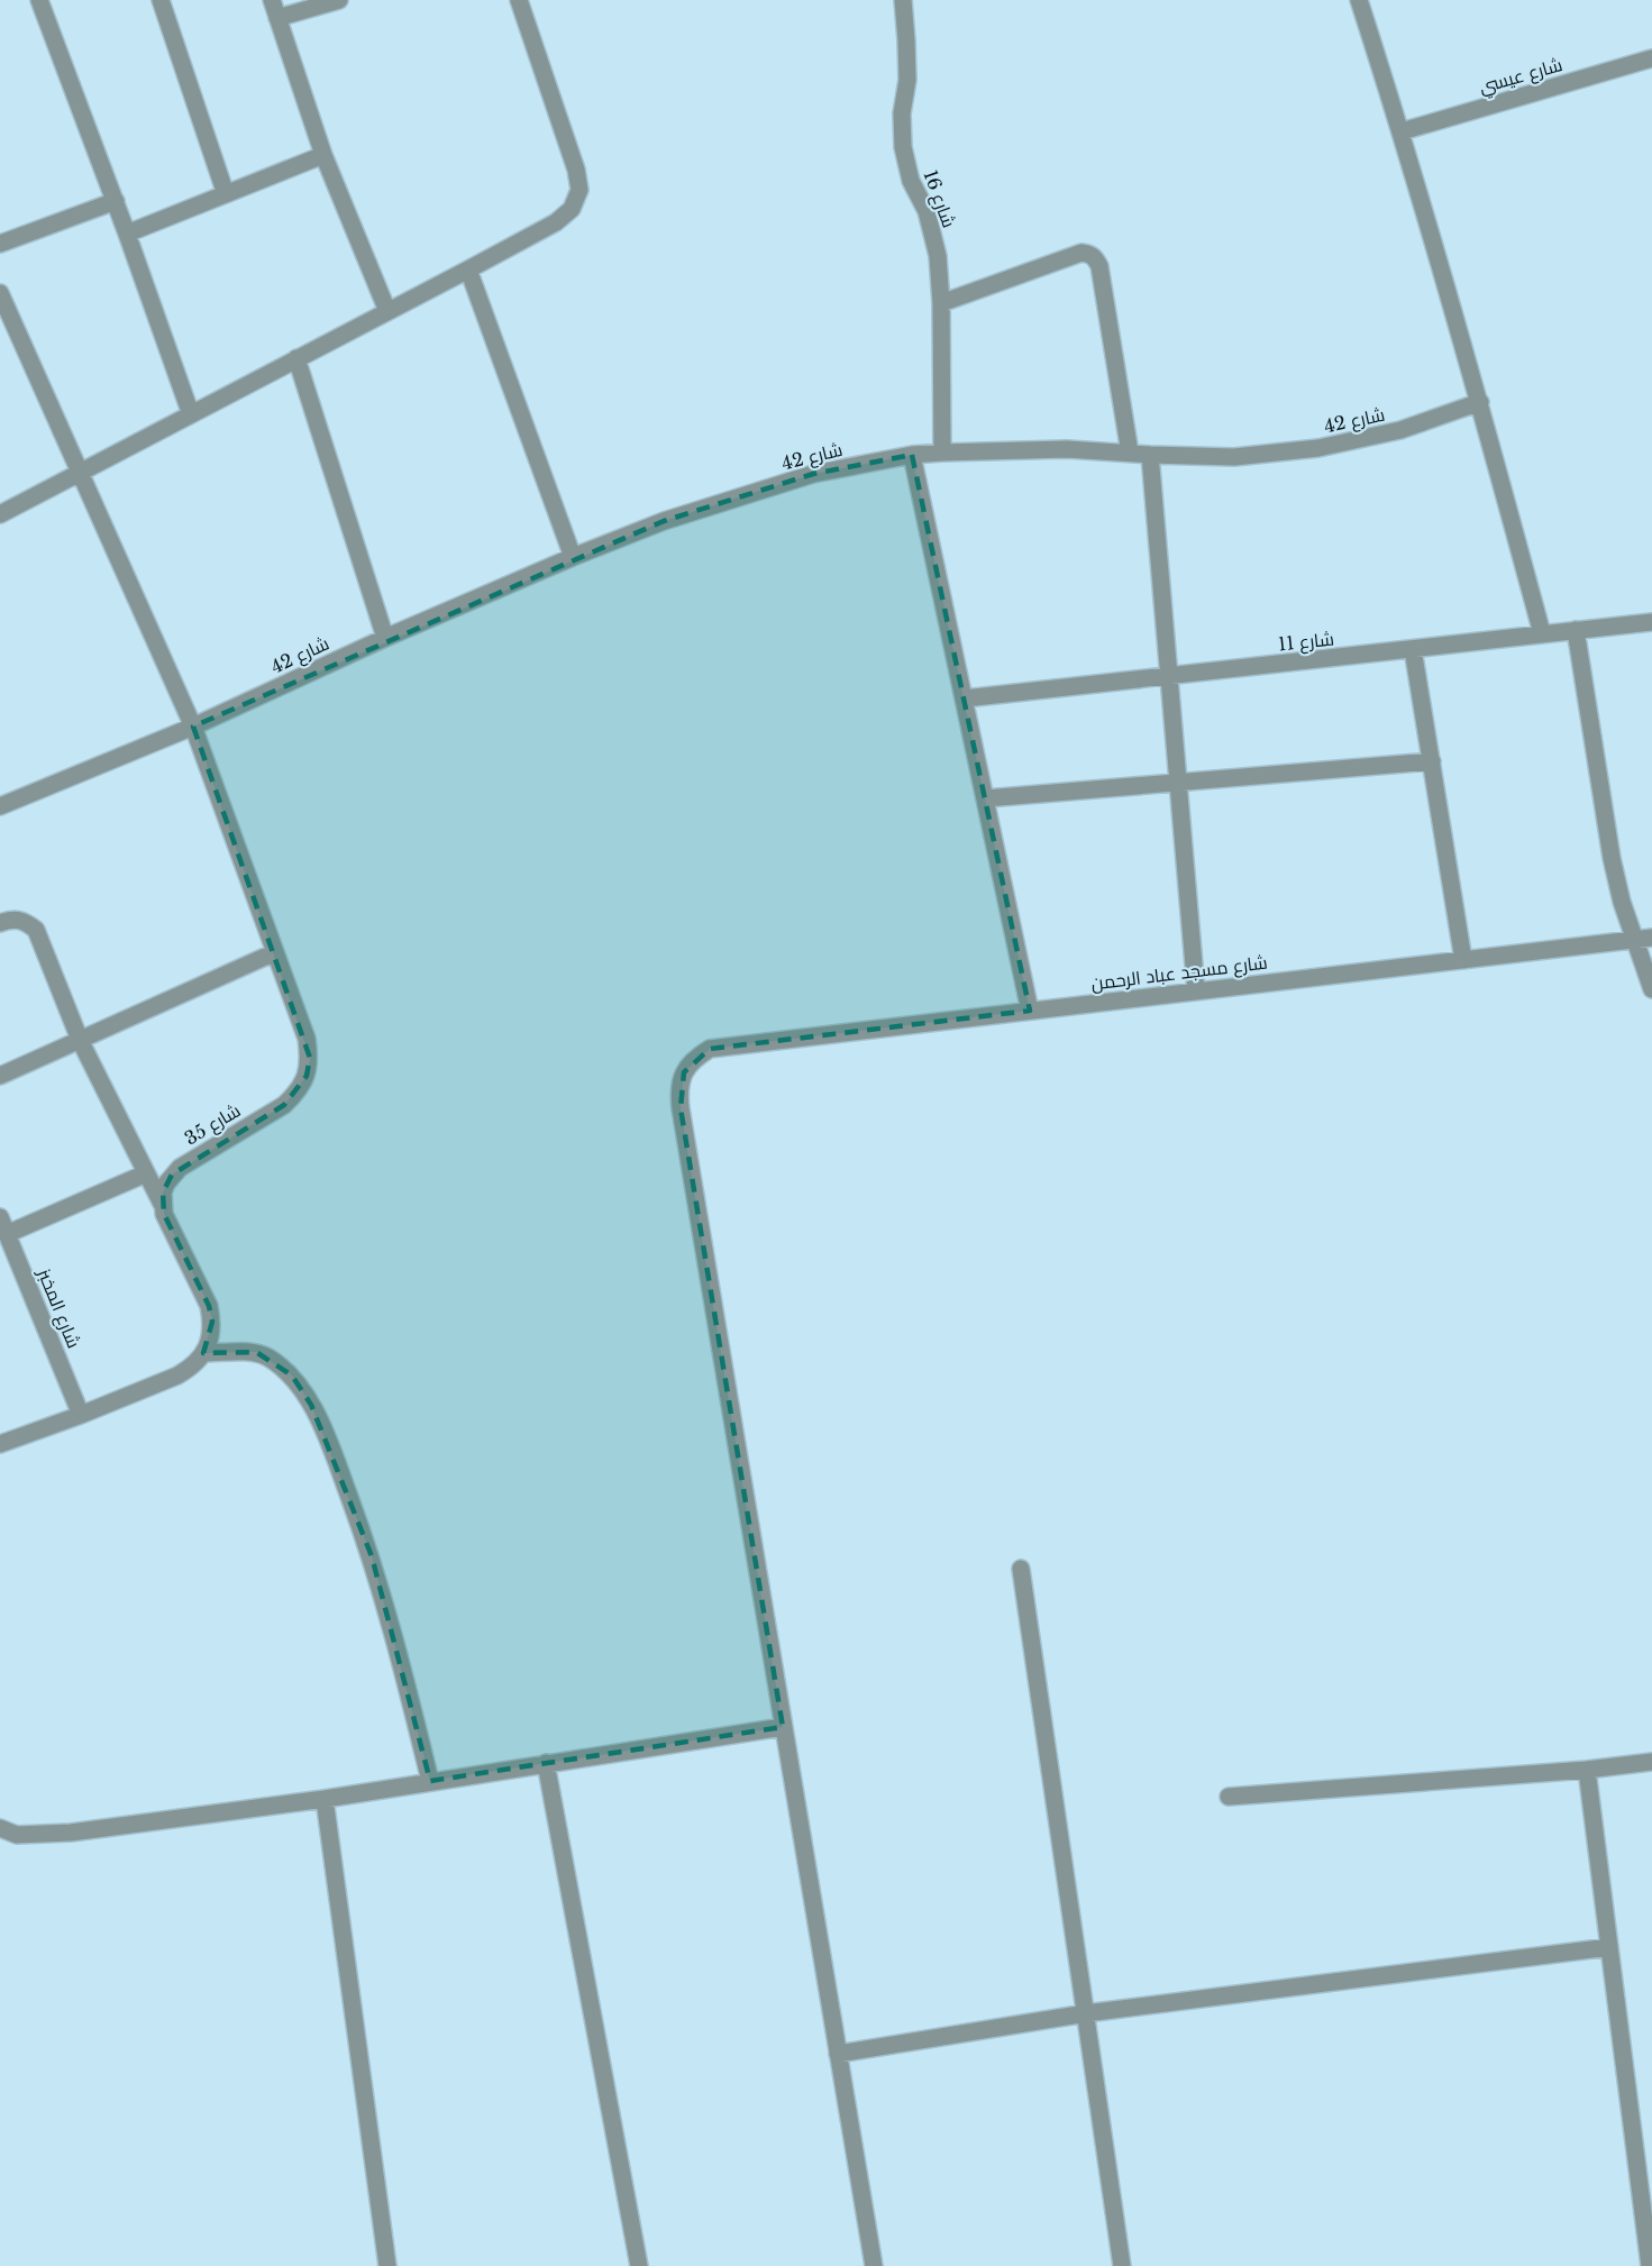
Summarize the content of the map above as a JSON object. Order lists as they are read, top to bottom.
{
  "streets": {
    "street": [
      "شارع عيسي",
      "شارع 16",
      "شارع 42",
      "شارع 11",
      "شارع مسجد عباد الرحمن",
      "شارع 35",
      "شارع المخبز"
    ]
  },
  "crossings": [
    ["شارع 16", "شارع 42"],
    ["شارع 42", "شارع 35"]
  ]
}
